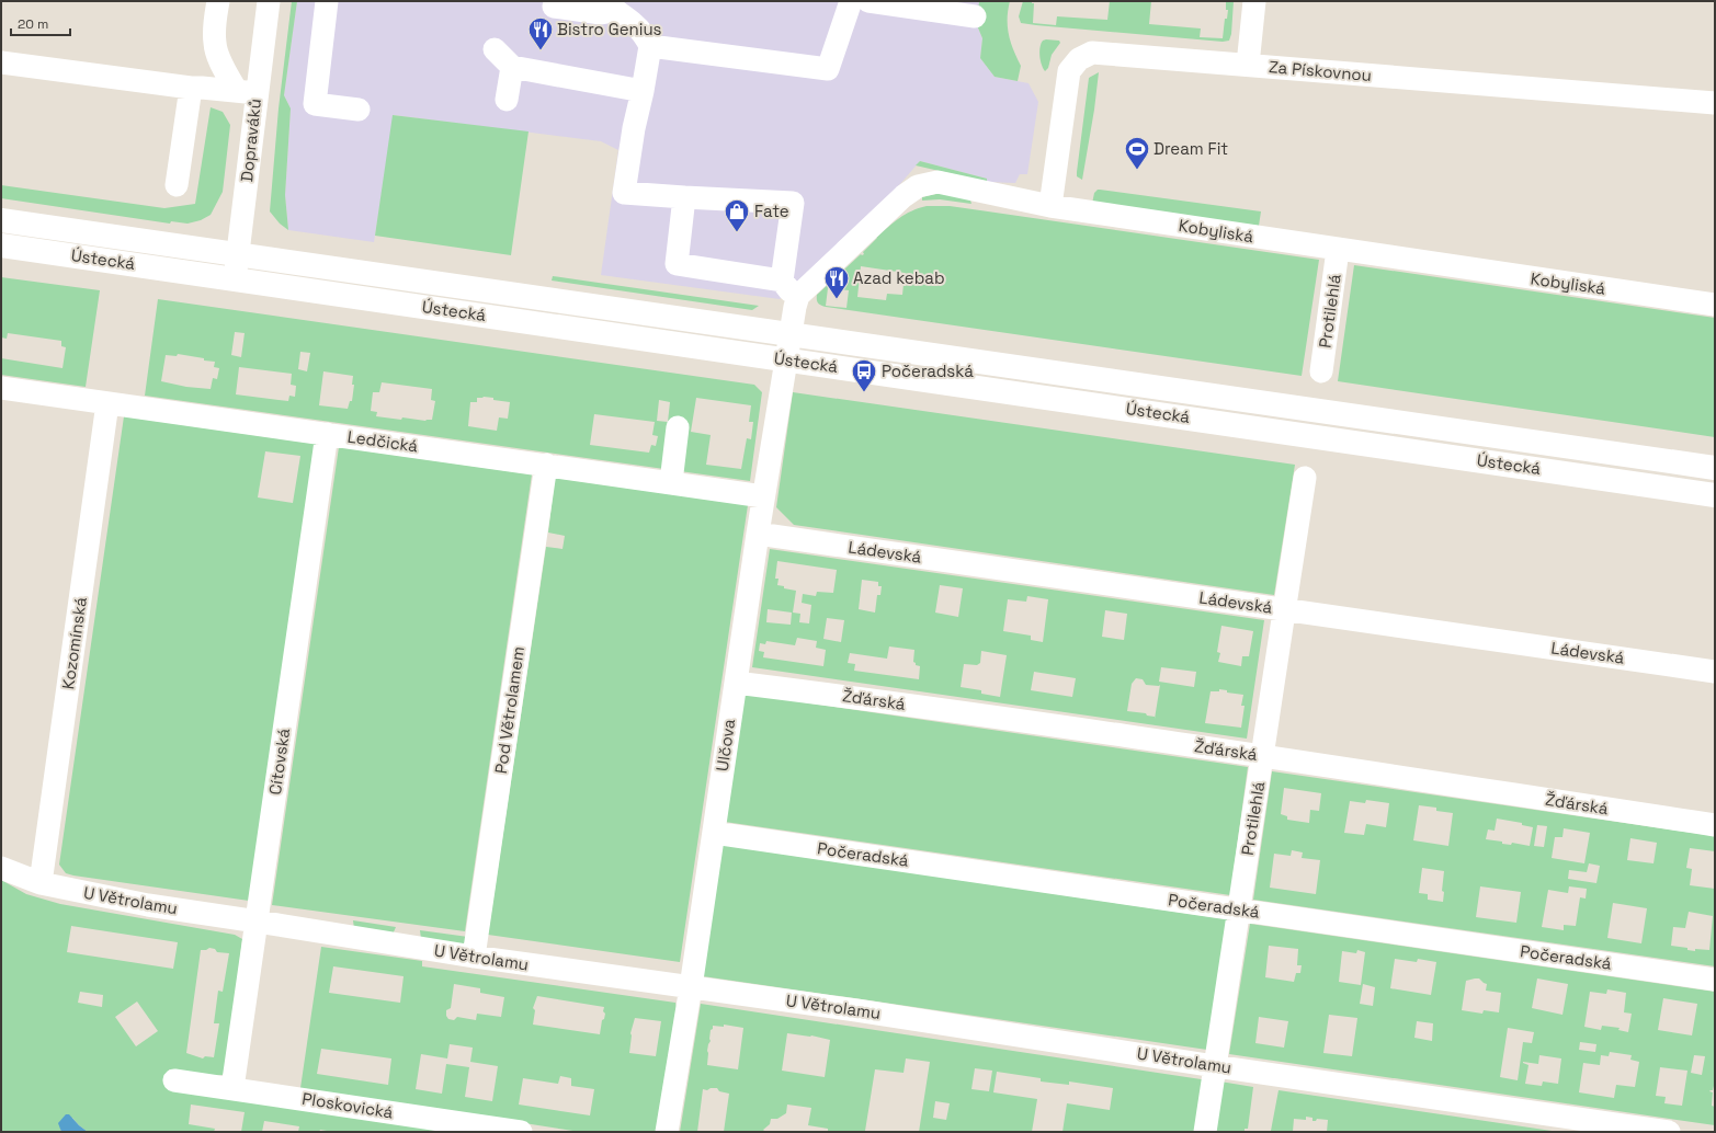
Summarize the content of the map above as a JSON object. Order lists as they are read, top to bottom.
{
  "streets": {
    "main road": ["Ústecká"],
    "street": [
      "Za Pískovnou",
      "Dopraváků",
      "Kobyliská",
      "Protilehlá",
      "Ledčická",
      "Ládevská",
      "Kozomínská",
      "Žďárská",
      "Pod Větrolamem",
      "Ulčova",
      "Cítovská",
      "Počeradská",
      "U Větrolamu",
      "Ploskovická"
    ]
  },
  "crossings": [
    ["Za Pískovnou", "Kobyliská"],
    ["Dopraváků", "Ústecká"],
    ["Kobyliská", "Protilehlá"],
    ["Ústecká", "Ulčova"],
    ["Protilehlá", "Ládevská"],
    ["Protilehlá", "Žďárská"],
    ["Protilehlá", "Počeradská"],
    ["Protilehlá", "U Větrolamu"],
    ["Ledčická", "Kozomínská"],
    ["Ledčická", "Pod Větrolamem"],
    ["Ledčická", "Ulčova"],
    ["Ledčická", "Cítovská"],
    ["Ládevská", "Ulčova"],
    ["Kozomínská", "U Větrolamu"],
    ["Žďárská", "Ulčova"],
    ["Pod Větrolamem", "U Větrolamu"],
    ["Ulčova", "Počeradská"],
    ["Ulčova", "U Větrolamu"],
    ["Cítovská", "U Větrolamu"],
    ["Cítovská", "Ploskovická"]
  ],
  "places": {
    "restaurant": ["Bistro Genius", "Azad kebab"],
    "sports": ["Dream Fit"],
    "shop": ["Fate"],
    "bus stop": ["Počeradská"]
  },
  "scale_bar": "20 m"
}
